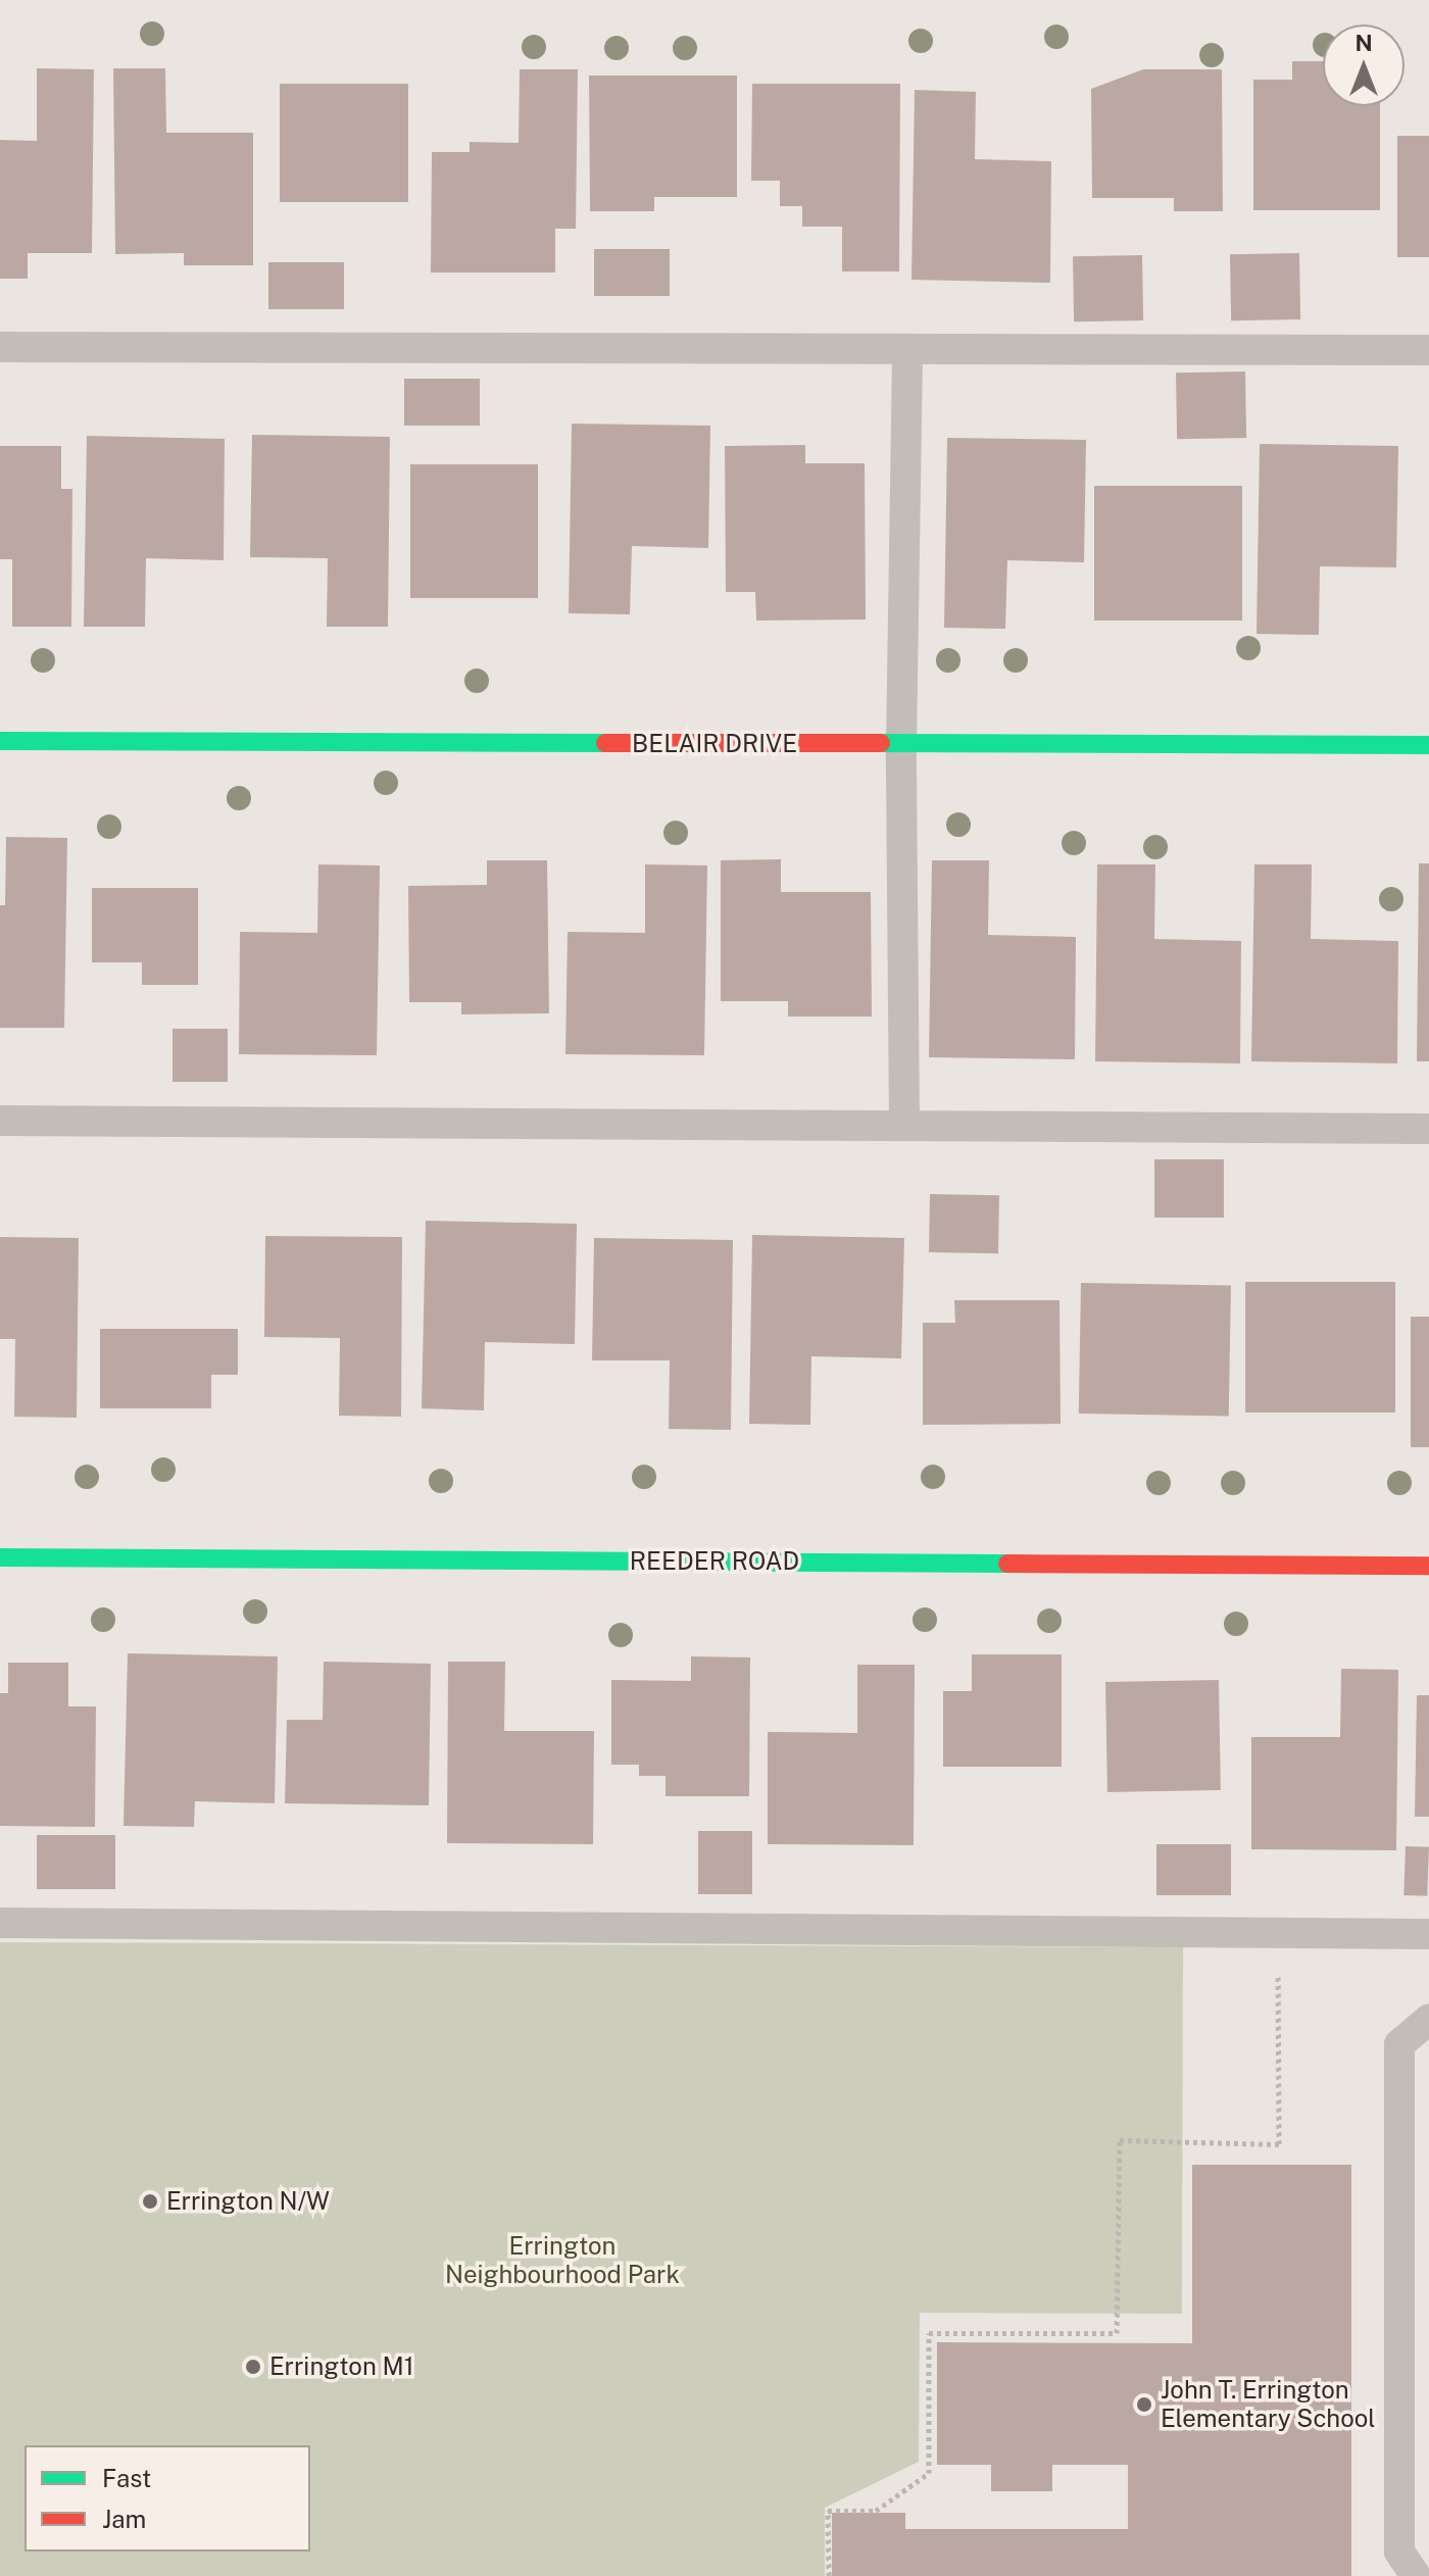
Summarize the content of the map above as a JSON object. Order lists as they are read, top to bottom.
{
  "streets": {
    "street": ["BELAIR DRIVE", "REEDER ROAD"]
  },
  "parks": ["Errington Neighbourhood Park"],
  "places": ["Errington N/W", "Errington M1", "John T. Errington Elementary School"],
  "legend": ["Fast", "Jam"],
  "north": "top"
}
